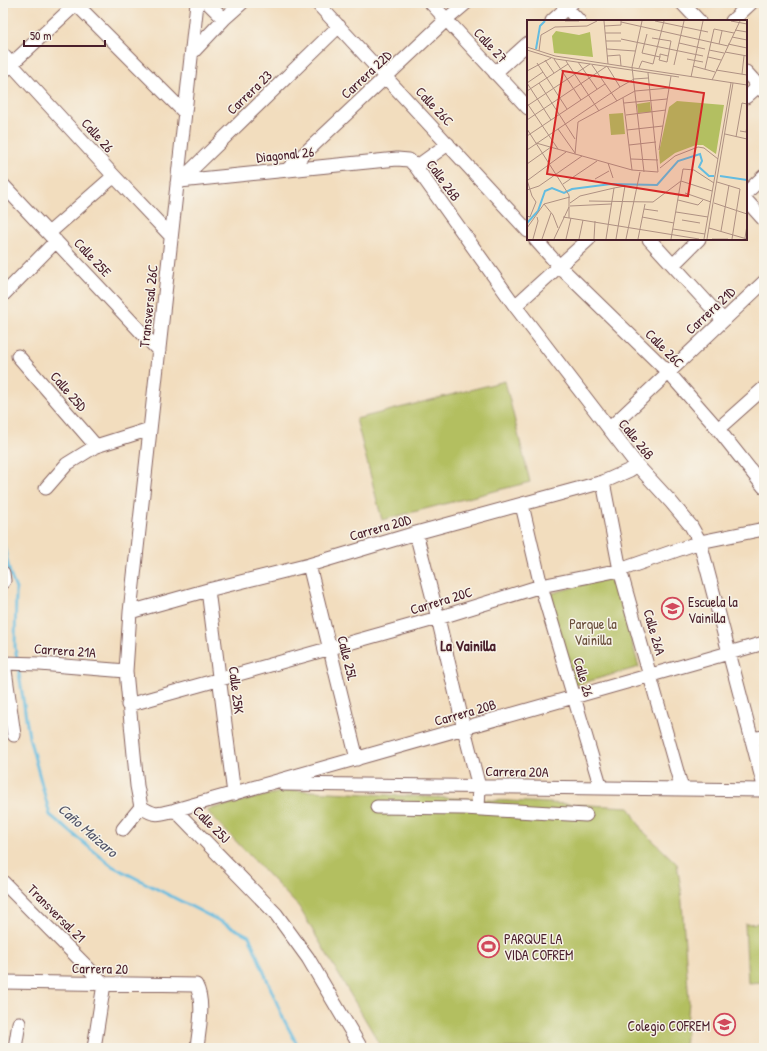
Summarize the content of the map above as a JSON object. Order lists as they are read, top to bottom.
{
  "streets": {
    "street": [
      "Calle 27",
      "Carrera 22D",
      "Carrera 23",
      "Calle 26C",
      "Calle 26",
      "Diagonal 26",
      "Calle 26B",
      "Calle 25E",
      "Transversal 26C",
      "Carrera 21D",
      "Calle 25D",
      "Carrera 20D",
      "Carrera 20C",
      "Calle 26A",
      "Carrera 21A",
      "Calle 25L",
      "Calle 25K",
      "Carrera 20B",
      "Carrera 20A",
      "Calle 25J",
      "Transversal 21",
      "Carrera 20"
    ]
  },
  "crossings": [
    ["Calle 27", "Carrera 22D"],
    ["Carrera 22D", "Calle 26C"],
    ["Carrera 22D", "Diagonal 26"],
    ["Carrera 23", "Calle 26C"],
    ["Carrera 23", "Diagonal 26"],
    ["Carrera 23", "Transversal 26C"],
    ["Calle 26C", "Carrera 21D"],
    ["Calle 26", "Transversal 26C"],
    ["Calle 26", "Carrera 20D"],
    ["Calle 26", "Carrera 20C"],
    ["Calle 26", "Carrera 20B"],
    ["Calle 26", "Carrera 20A"],
    ["Diagonal 26", "Calle 26B"],
    ["Diagonal 26", "Transversal 26C"],
    ["Calle 26B", "Carrera 21D"],
    ["Calle 26B", "Carrera 20D"],
    ["Calle 26B", "Carrera 20C"],
    ["Calle 26B", "Carrera 20B"],
    ["Calle 25E", "Transversal 26C"],
    ["Transversal 26C", "Carrera 20D"],
    ["Carrera 20D", "Calle 26A"],
    ["Carrera 20D", "Calle 25L"],
    ["Carrera 20D", "Calle 25K"],
    ["Carrera 20C", "Calle 26A"],
    ["Carrera 20C", "Calle 25L"],
    ["Carrera 20C", "Calle 25K"],
    ["Calle 26A", "Carrera 20B"],
    ["Calle 26A", "Carrera 20A"],
    ["Calle 25L", "Carrera 20B"],
    ["Calle 25K", "Carrera 20B"],
    ["Carrera 20B", "Carrera 20A"],
    ["Carrera 20B", "Calle 25J"],
    ["Transversal 21", "Carrera 20"]
  ],
  "districts": ["La Vainilla"],
  "water": ["Caño Maizaro"],
  "parks": ["Parque la Vainilla"],
  "places": {
    "school or university": ["Escuela la Vainilla", "Colegio COFREM"],
    "sports": ["PARQUE LA VIDA COFREM"]
  },
  "scale_bar": "50 m"
}
